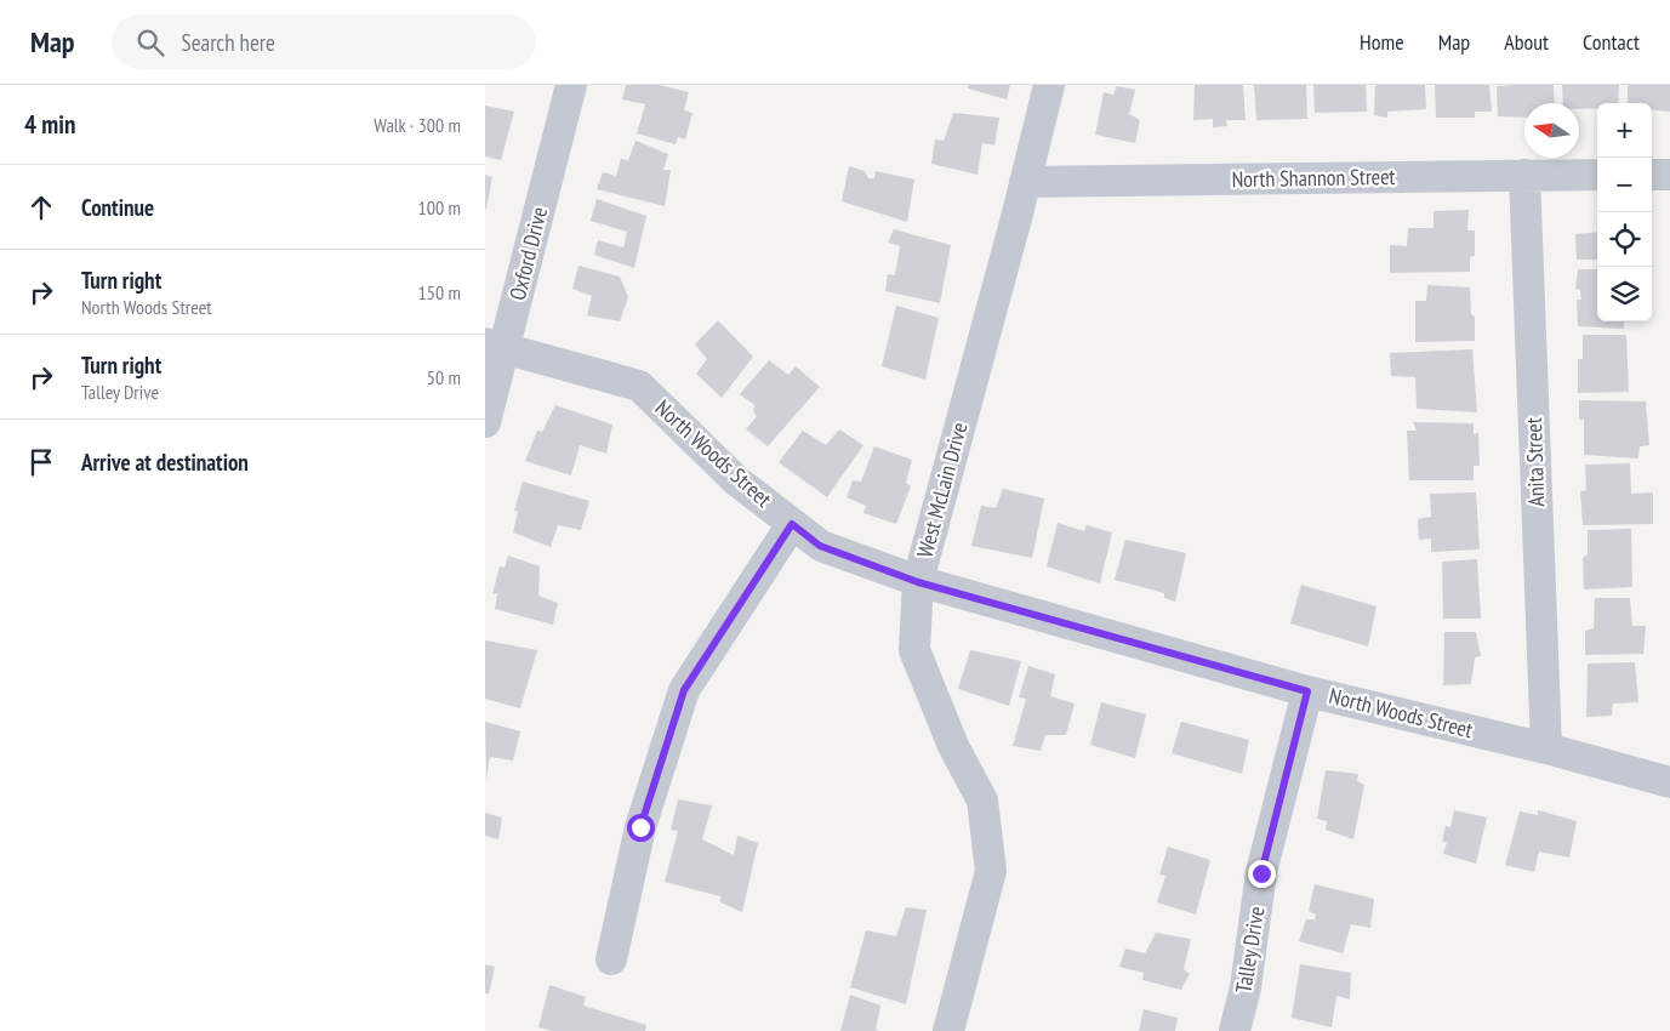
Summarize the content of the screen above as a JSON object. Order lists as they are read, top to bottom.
{
  "streets": {
    "street": [
      "North Shannon Street",
      "Oxford Drive",
      "North Woods Street",
      "Anita Street",
      "West McLain Drive",
      "Talley Drive"
    ]
  },
  "crossings": [
    ["North Shannon Street", "Anita Street"],
    ["North Shannon Street", "West McLain Drive"],
    ["Oxford Drive", "North Woods Street"],
    ["North Woods Street", "Anita Street"],
    ["North Woods Street", "West McLain Drive"],
    ["North Woods Street", "Talley Drive"]
  ],
  "north": "left",
  "page": {
    "header": "Map",
    "search": "Search here",
    "nav": [
      "Home",
      "Map",
      "About",
      "Contact"
    ],
    "heading": ["4 min", "Walk · 300 m"],
    "map_buttons": ["+", "−"],
    "list": [
      ["Continue", "100 m"],
      ["Turn right", "North Woods Street", "150 m"],
      ["Turn right", "Talley Drive", "50 m"],
      "Arrive at destination"
    ]
  }
}
